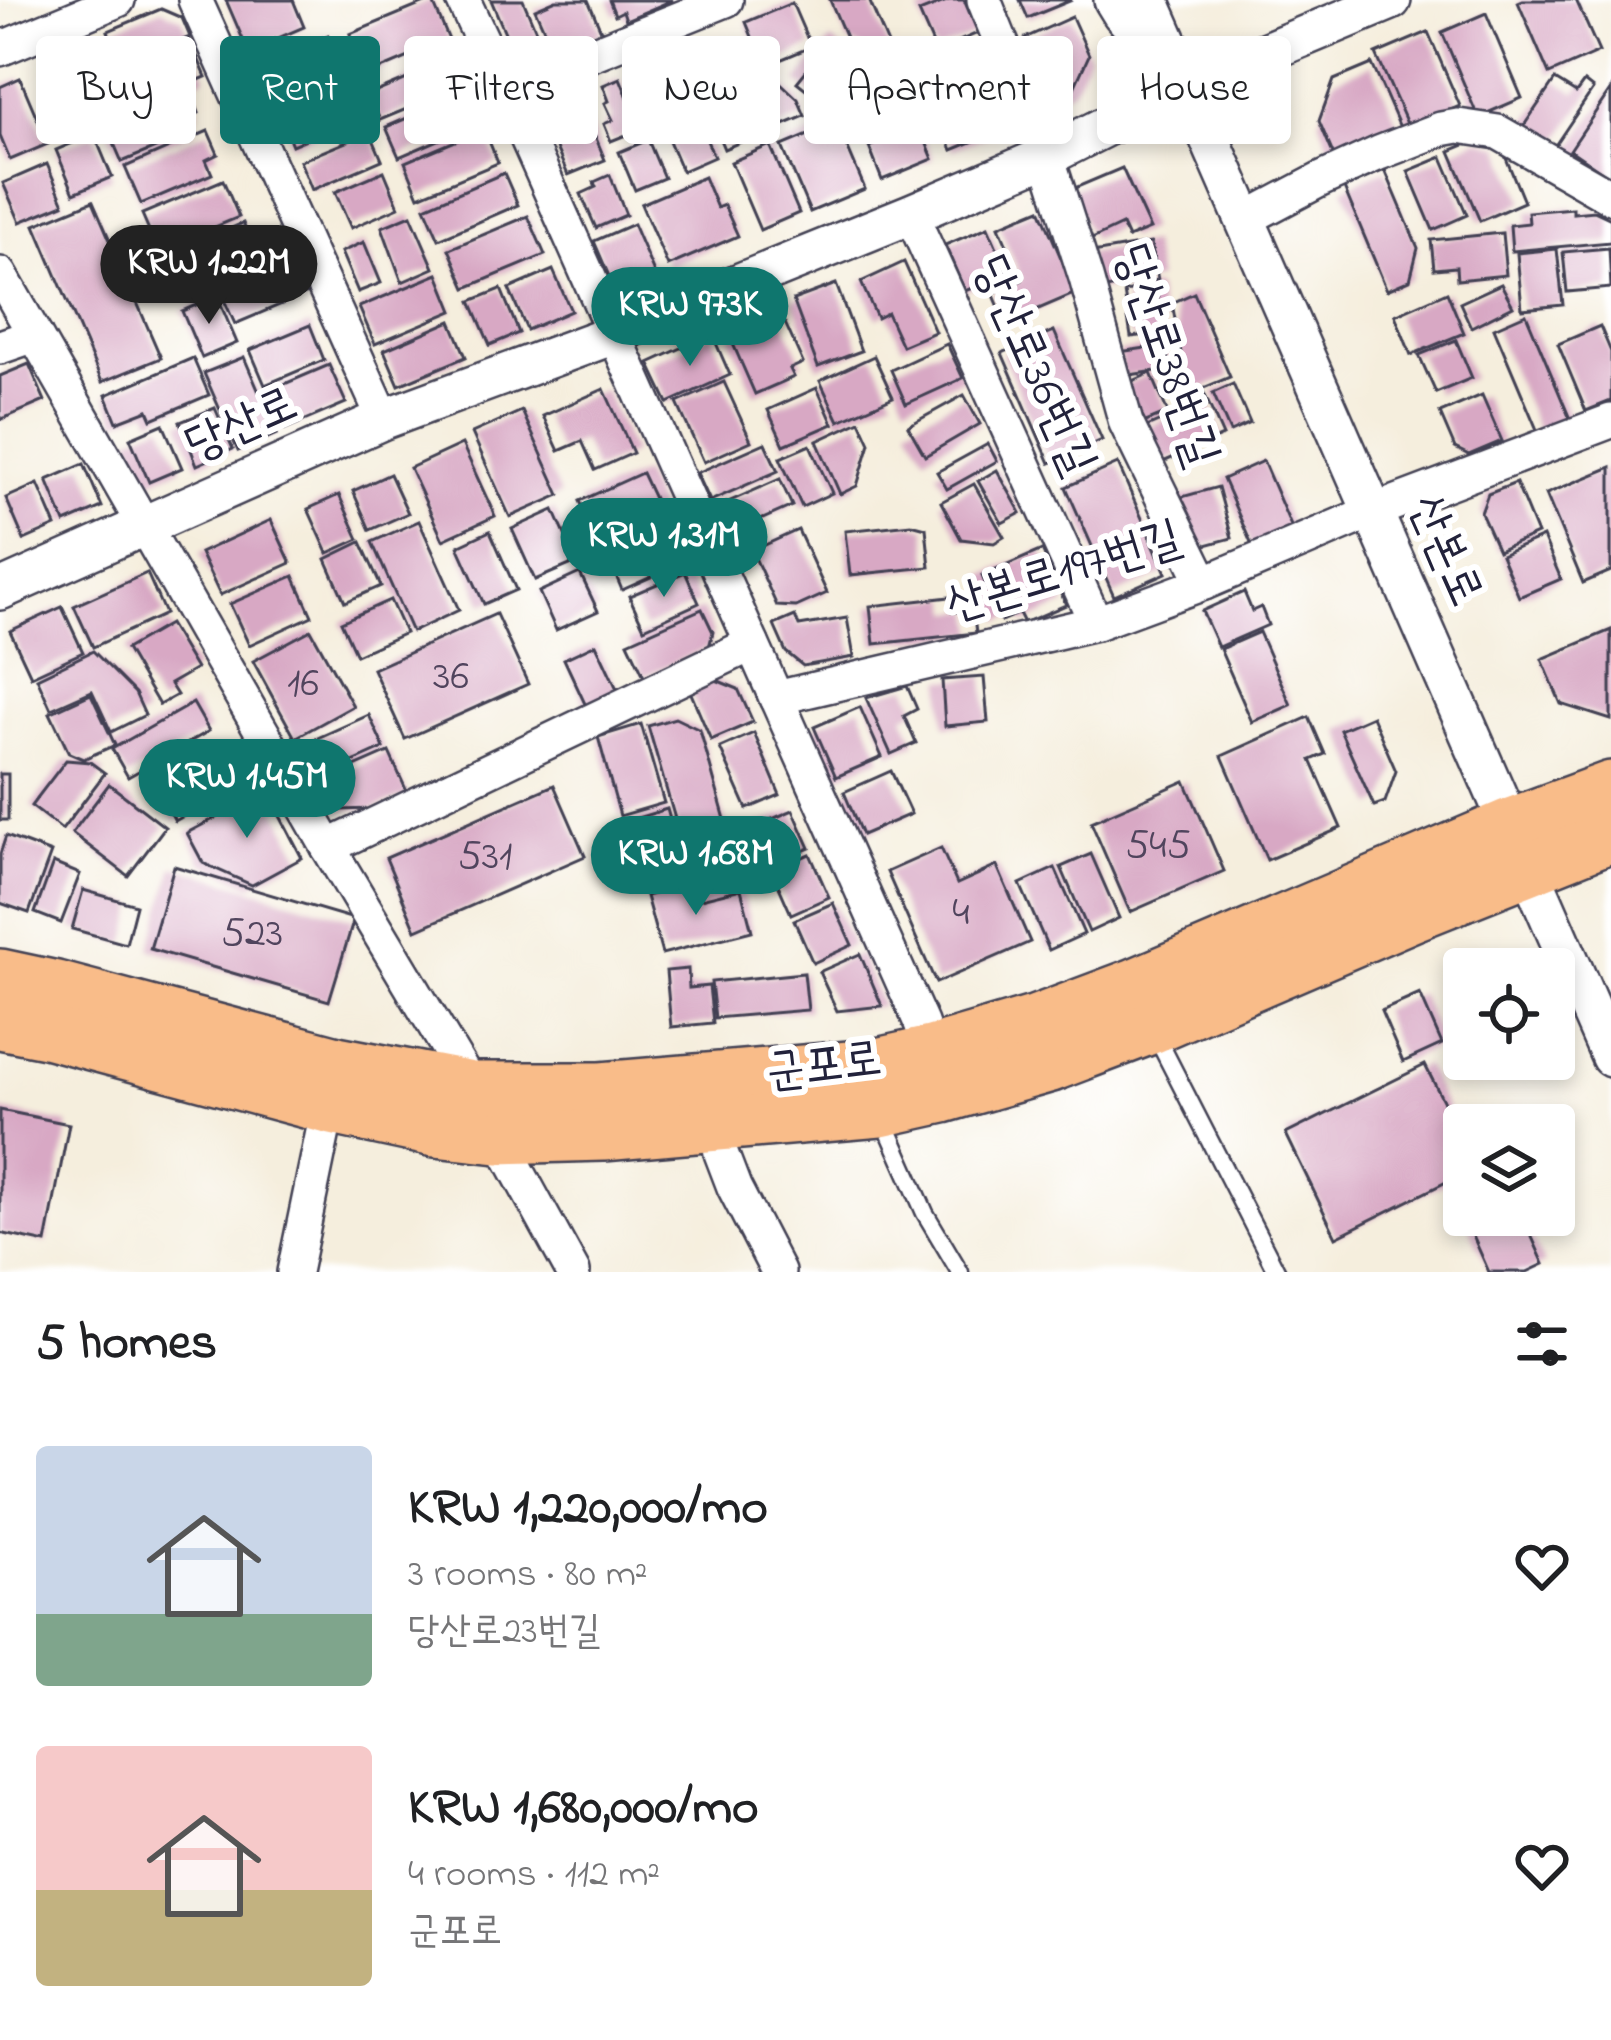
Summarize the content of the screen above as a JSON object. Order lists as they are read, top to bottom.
{
  "streets": {
    "main road": ["군포로"],
    "street": [
      "당산로38번길",
      "당산로36번길",
      "당산로",
      "산본로",
      "산본로197번길"
    ]
  },
  "crossings": [
    ["당산로38번길", "당산로"],
    ["당산로38번길", "산본로197번길"],
    ["당산로36번길", "당산로"],
    ["당산로36번길", "산본로197번길"],
    ["산본로", "산본로197번길"],
    ["산본로", "군포로"]
  ],
  "house_numbers": [
    "36",
    "16",
    "545",
    "531",
    "4",
    "523"
  ],
  "page": {
    "chip": [
      "Buy",
      "Rent",
      "Filters",
      "New",
      "Apartment",
      "House"
    ],
    "price": [
      "KRW 1.22M",
      "KRW 973K",
      "KRW 1.31M",
      "KRW 1.45M",
      "KRW 1.68M"
    ],
    "heading": "5 homes",
    "list": [
      {
        "name": "KRW 1,220,000/mo",
        "note": "3 rooms · 80 m² · 당산로23번길"
      },
      {
        "name": "KRW 1,680,000/mo",
        "note": "4 rooms · 112 m² · 군포로"
      }
    ]
  }
}
